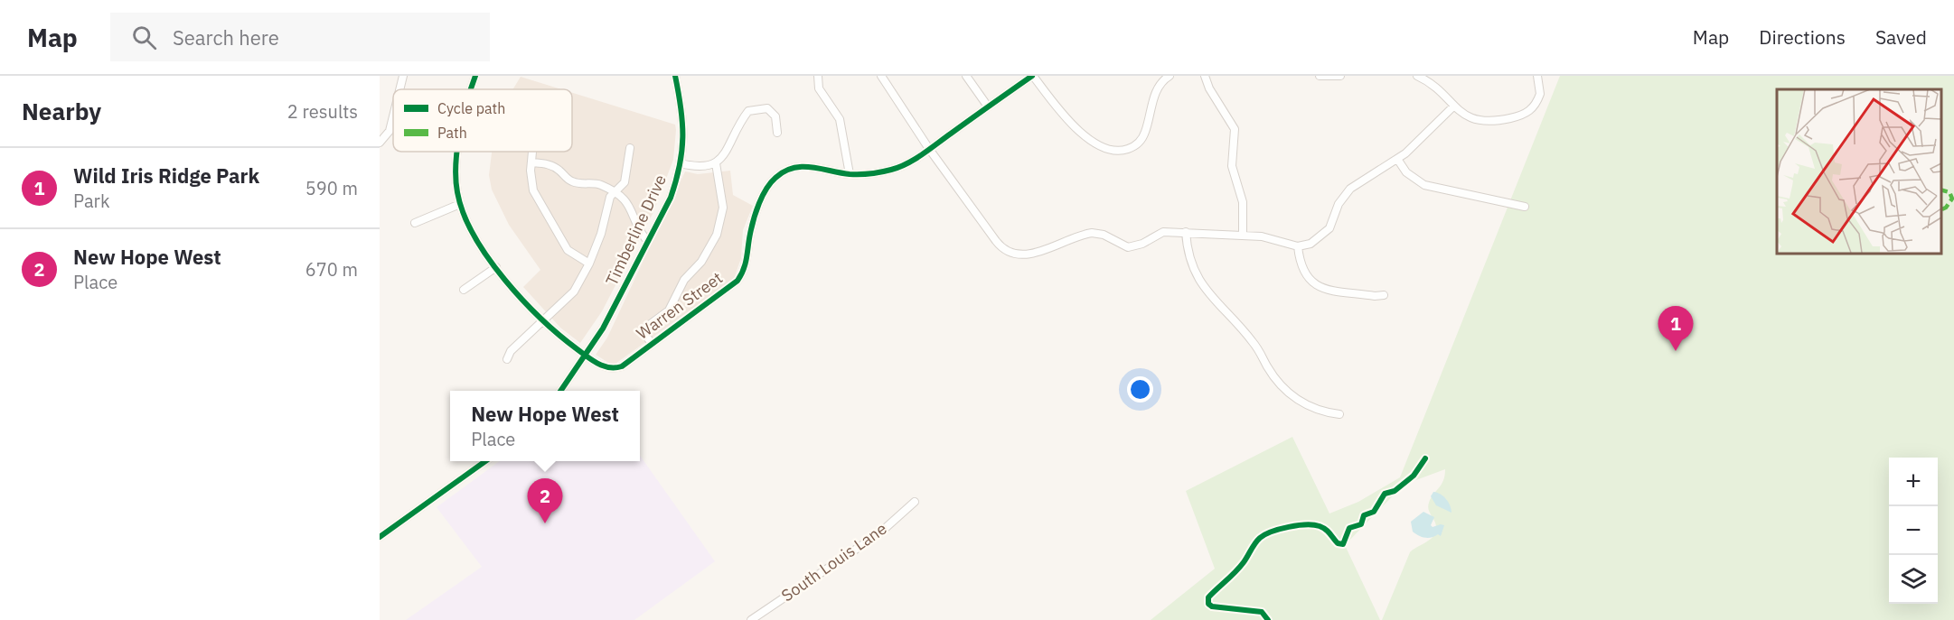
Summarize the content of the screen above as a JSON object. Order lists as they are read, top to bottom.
{
  "streets": {
    "street": ["Timberline Drive", "Warren Street", "South Louis Lane"]
  },
  "crossings": [
    ["Timberline Drive", "Warren Street"]
  ],
  "legend": ["Cycle path", "Path"],
  "page": {
    "header": "Map",
    "search": "Search here",
    "nav": ["Map", "Directions", "Saved"],
    "heading": ["Nearby", "2 results"],
    "list": [
      {
        "mark": "1",
        "name": "Wild Iris Ridge Park",
        "note": "Park",
        "value": "590 m"
      },
      {
        "mark": "2",
        "name": "New Hope West",
        "note": "Place",
        "value": "670 m"
      }
    ],
    "pins": ["1", "2"],
    "popup": ["New Hope West", "Place"],
    "map_buttons": ["+", "−"]
  }
}
